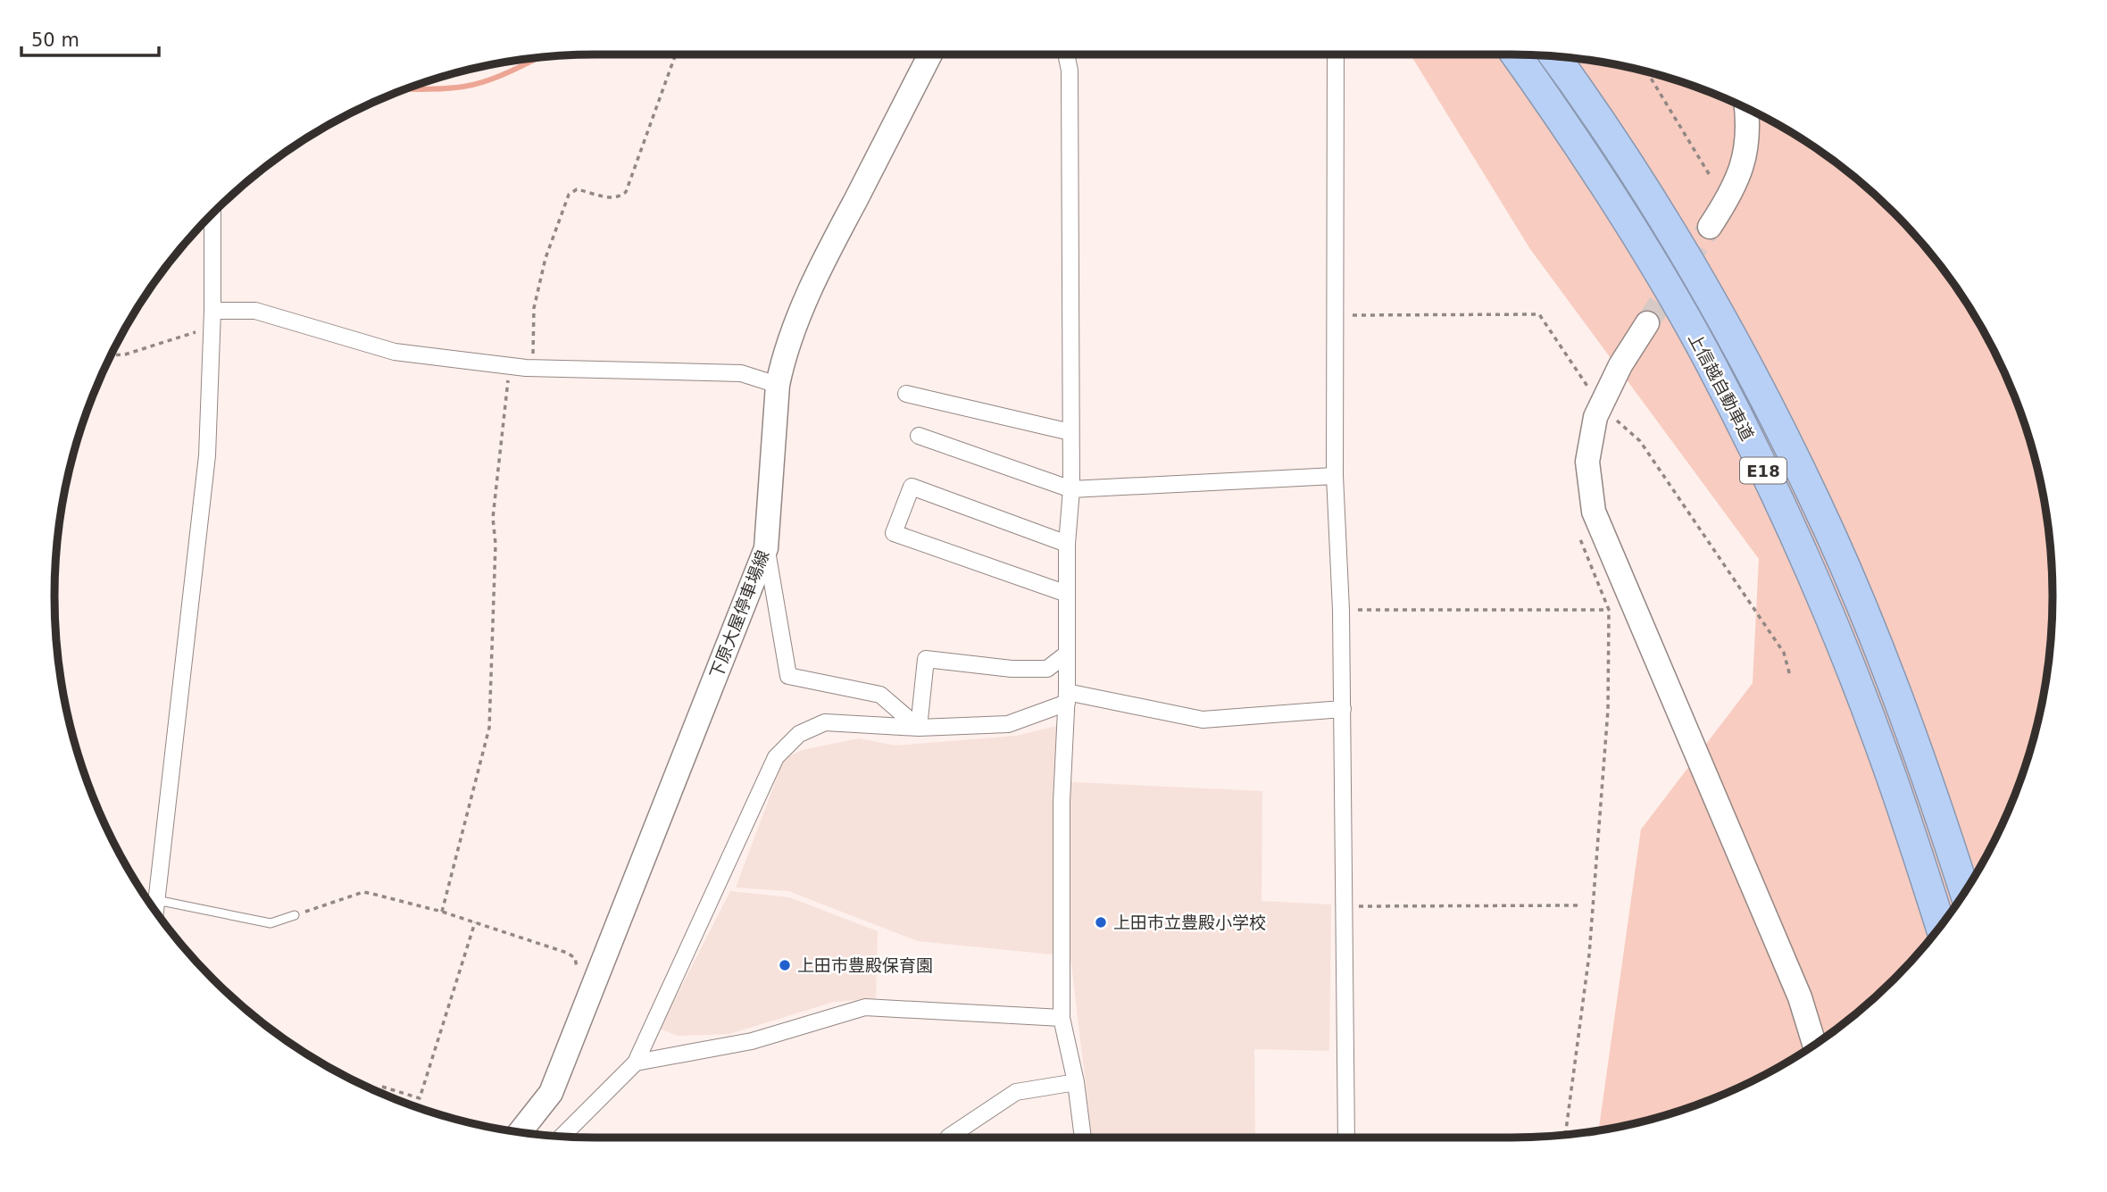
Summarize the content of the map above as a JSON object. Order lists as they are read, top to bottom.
{
  "streets": {
    "highway": ["上信越自動車道", "E18"],
    "main road": ["下原大屋停車場線"]
  },
  "places": ["上田市立豊殿小学校", "上田市豊殿保育園"],
  "scale_bar": "50 m"
}
